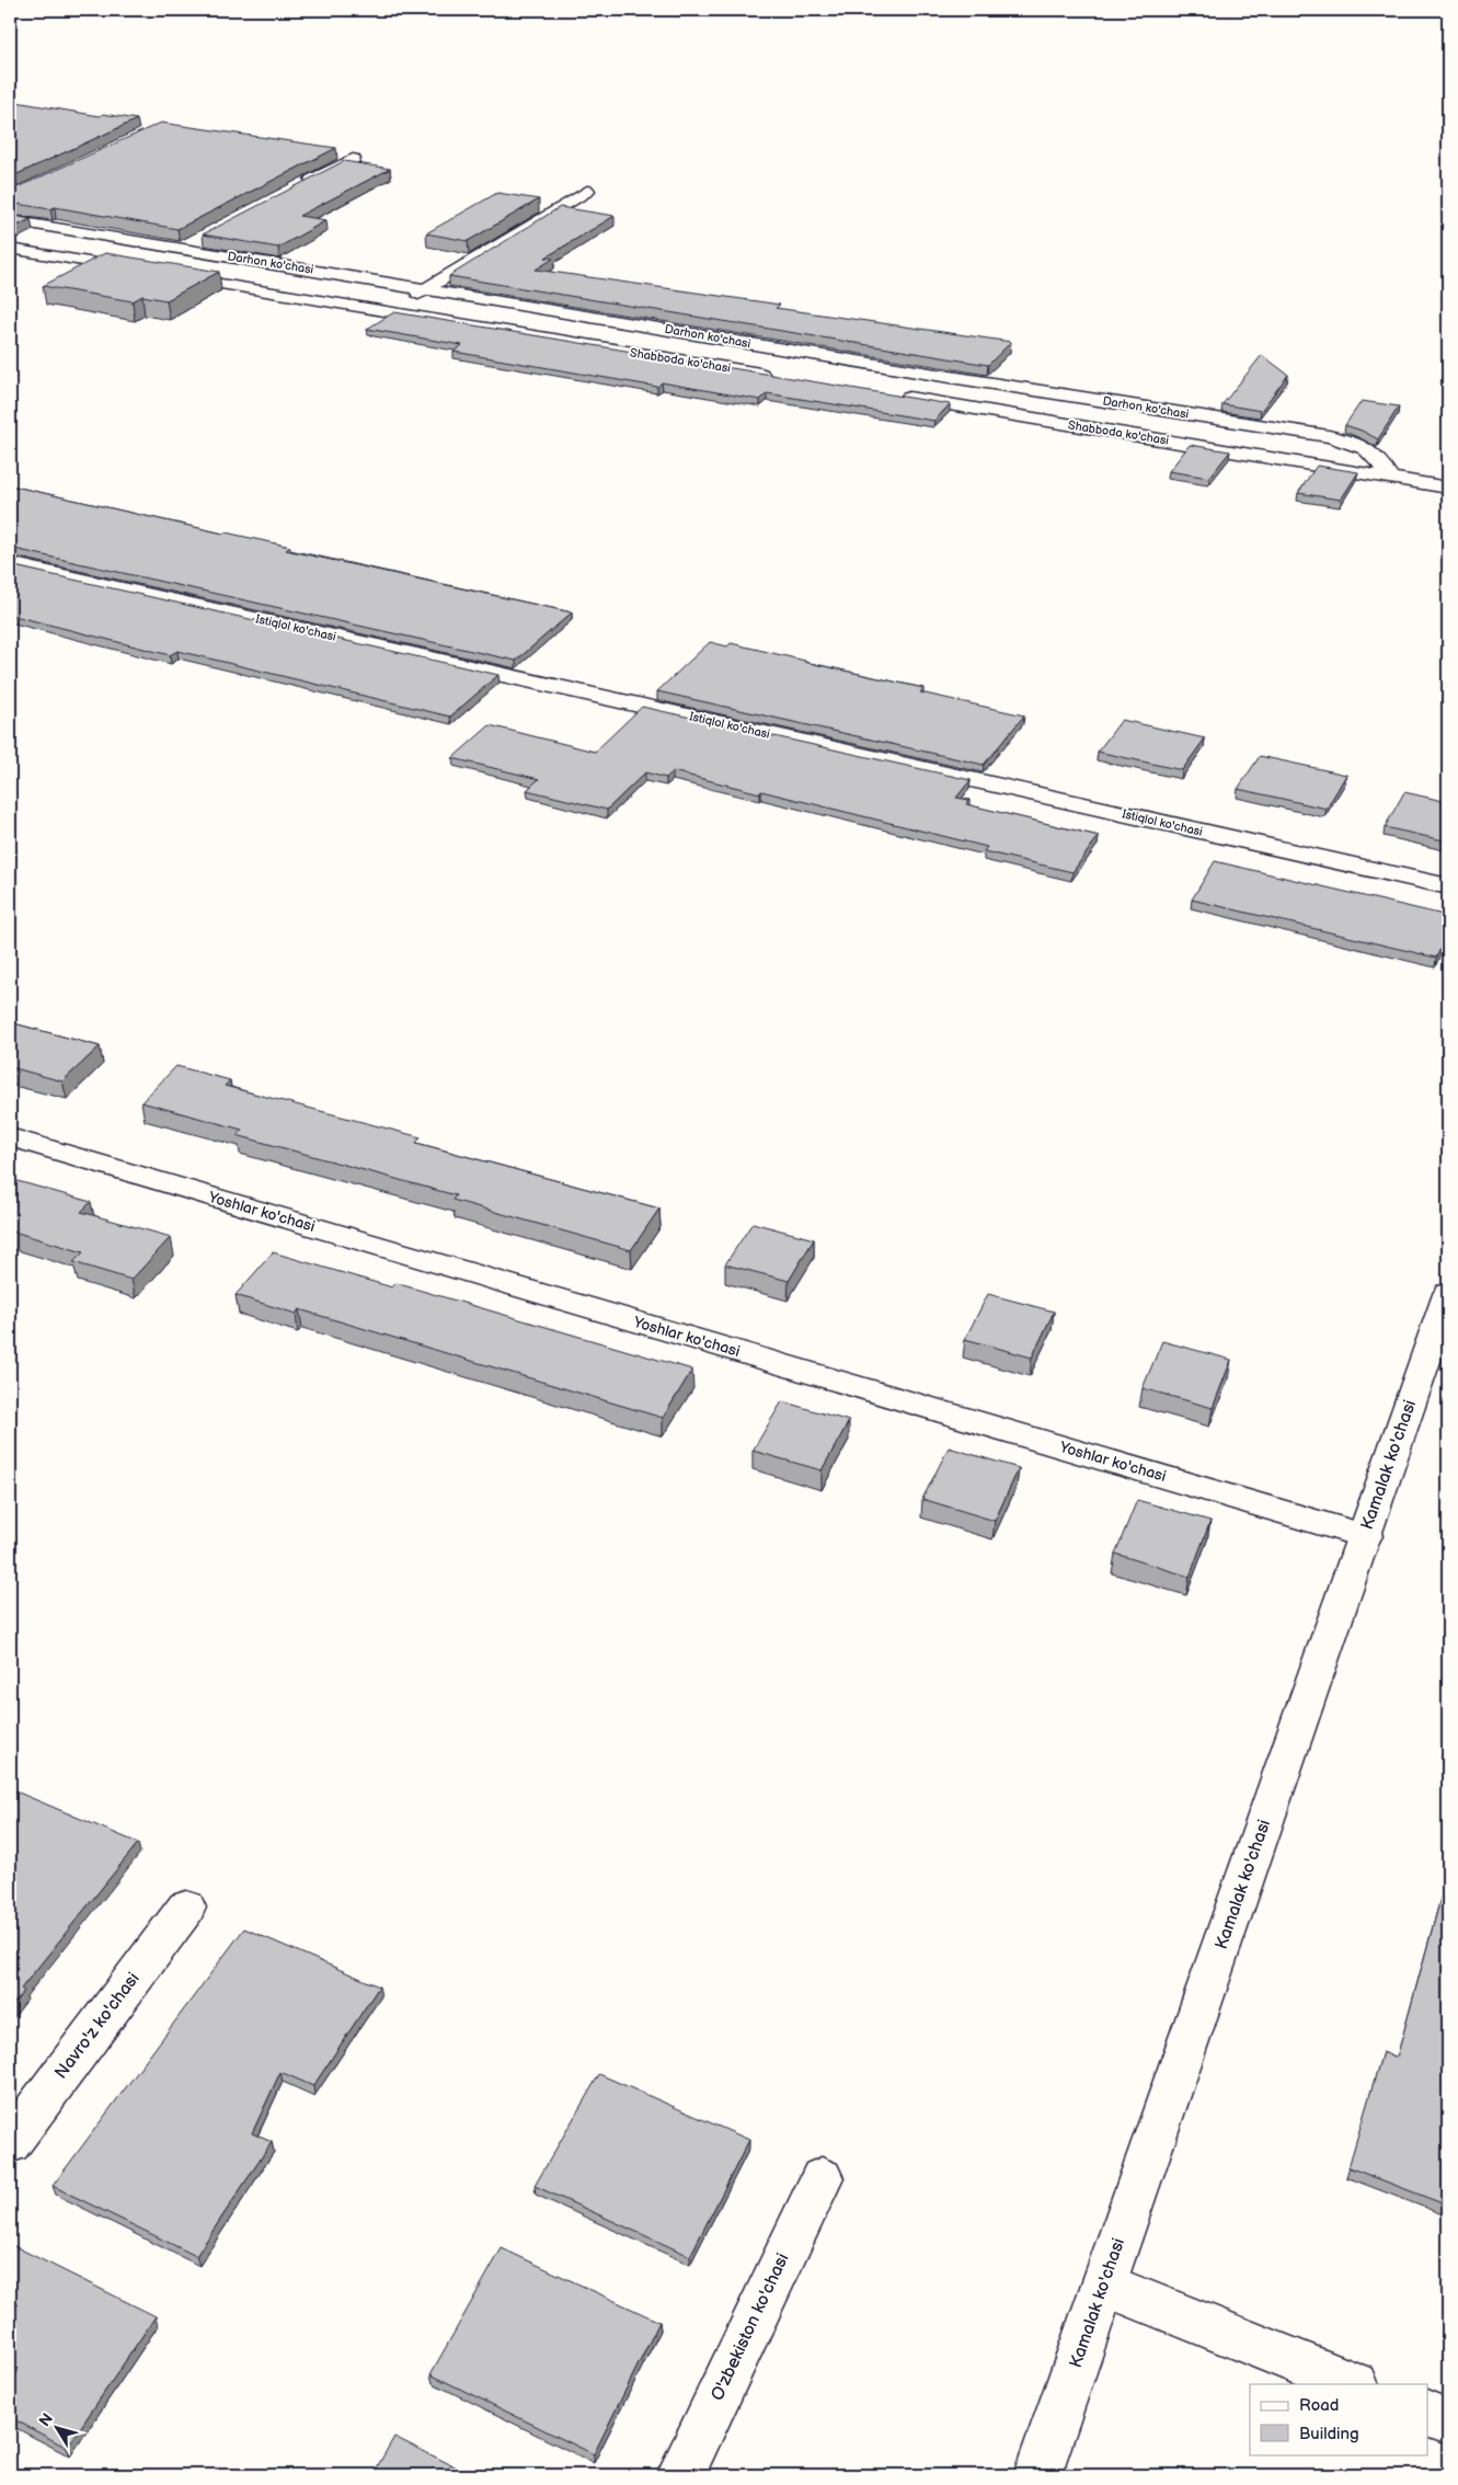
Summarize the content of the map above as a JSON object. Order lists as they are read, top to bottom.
{
  "streets": {
    "street": [
      "Darhon ko'chasi",
      "Shabboda ko'chasi",
      "Istiqlol ko'chasi",
      "Yoshlar ko'chasi",
      "Kamalak ko'chasi",
      "Navro'z ko'chasi",
      "O'zbekiston ko'chasi"
    ]
  },
  "crossings": [
    ["Darhon ko'chasi", "Shabboda ko'chasi"],
    ["Yoshlar ko'chasi", "Kamalak ko'chasi"]
  ],
  "legend": ["Road", "Building"],
  "north": "top left"
}
